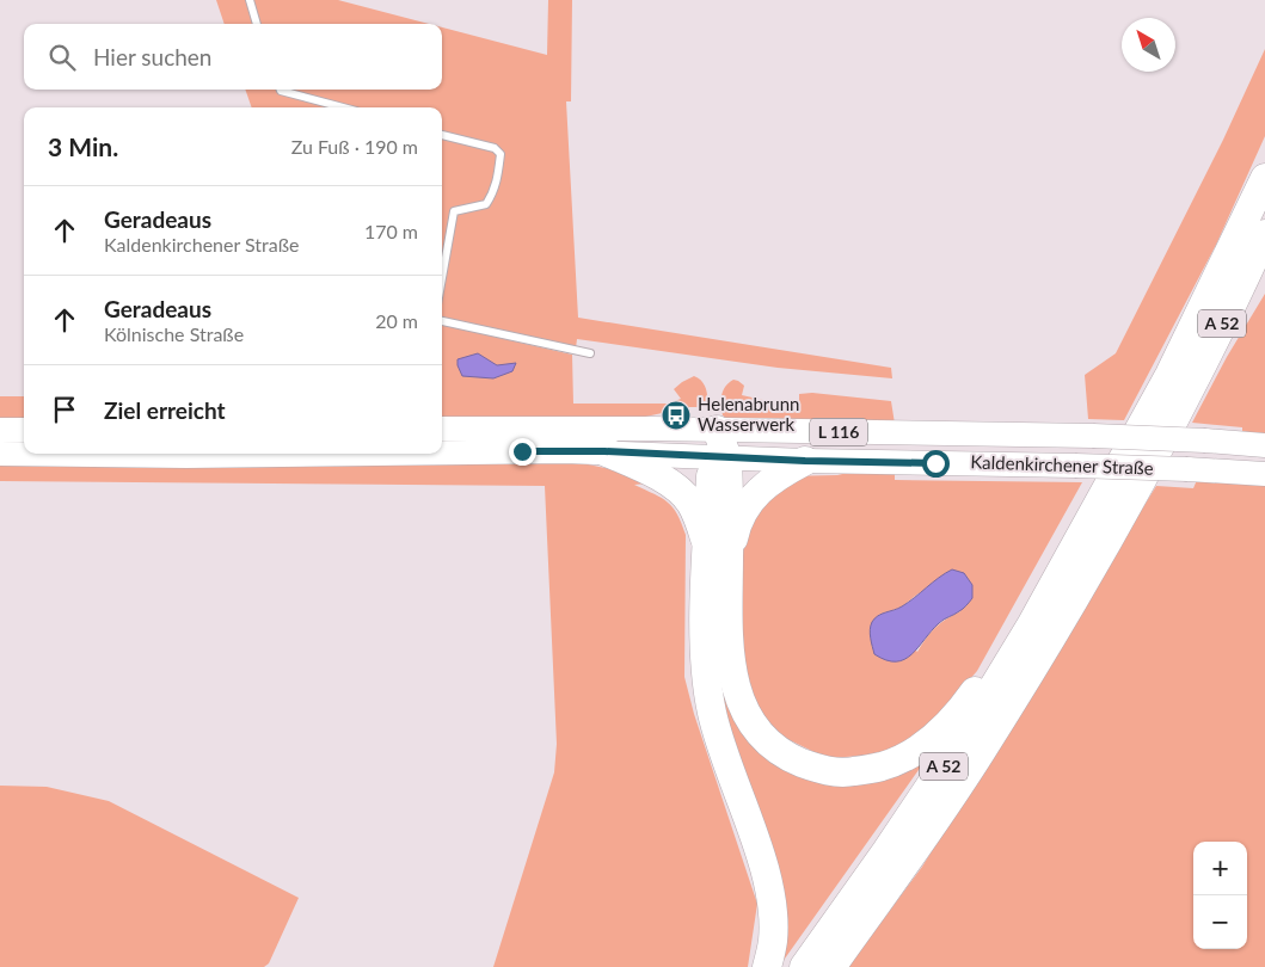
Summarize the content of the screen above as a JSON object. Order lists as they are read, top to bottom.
{
  "streets": {
    "highway": ["A 52"],
    "main road": ["L 116", "Kaldenkirchener Straße"]
  },
  "crossings": [
    ["L 116", "Kaldenkirchener Straße"]
  ],
  "places": {
    "bus stop": ["Helenabrunn Wasserwerk"]
  },
  "north": "top left",
  "page": {
    "search": "Hier suchen",
    "heading": ["3 Min.", "Zu Fuß · 190 m"],
    "list": [
      ["Geradeaus", "Kaldenkirchener Straße", "170 m"],
      ["Geradeaus", "Kölnische Straße", "20 m"],
      "Ziel erreicht"
    ],
    "map_buttons": ["+", "−"]
  }
}
